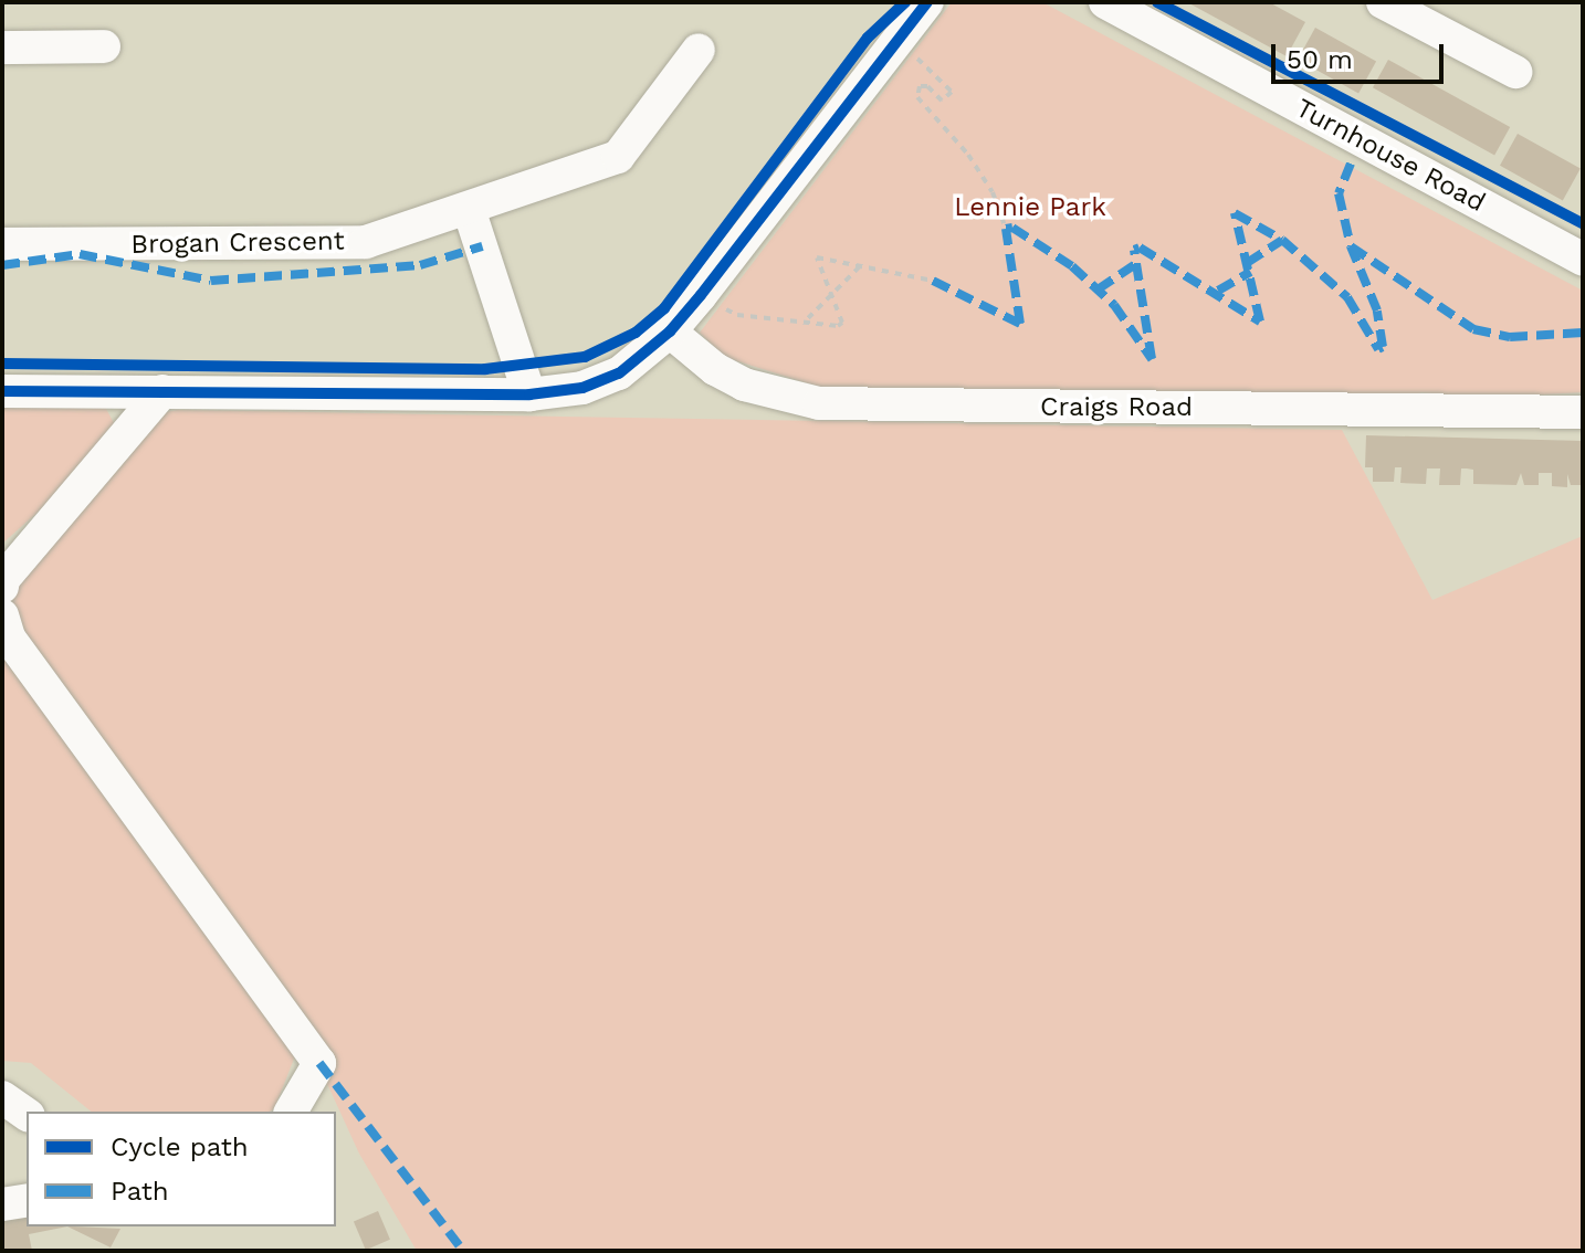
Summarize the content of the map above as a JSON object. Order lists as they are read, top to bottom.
{
  "streets": {
    "street": ["Turnhouse Road", "Brogan Crescent", "Craigs Road"]
  },
  "parks": ["Lennie Park"],
  "legend": ["Cycle path", "Path"],
  "scale_bar": "50 m"
}
